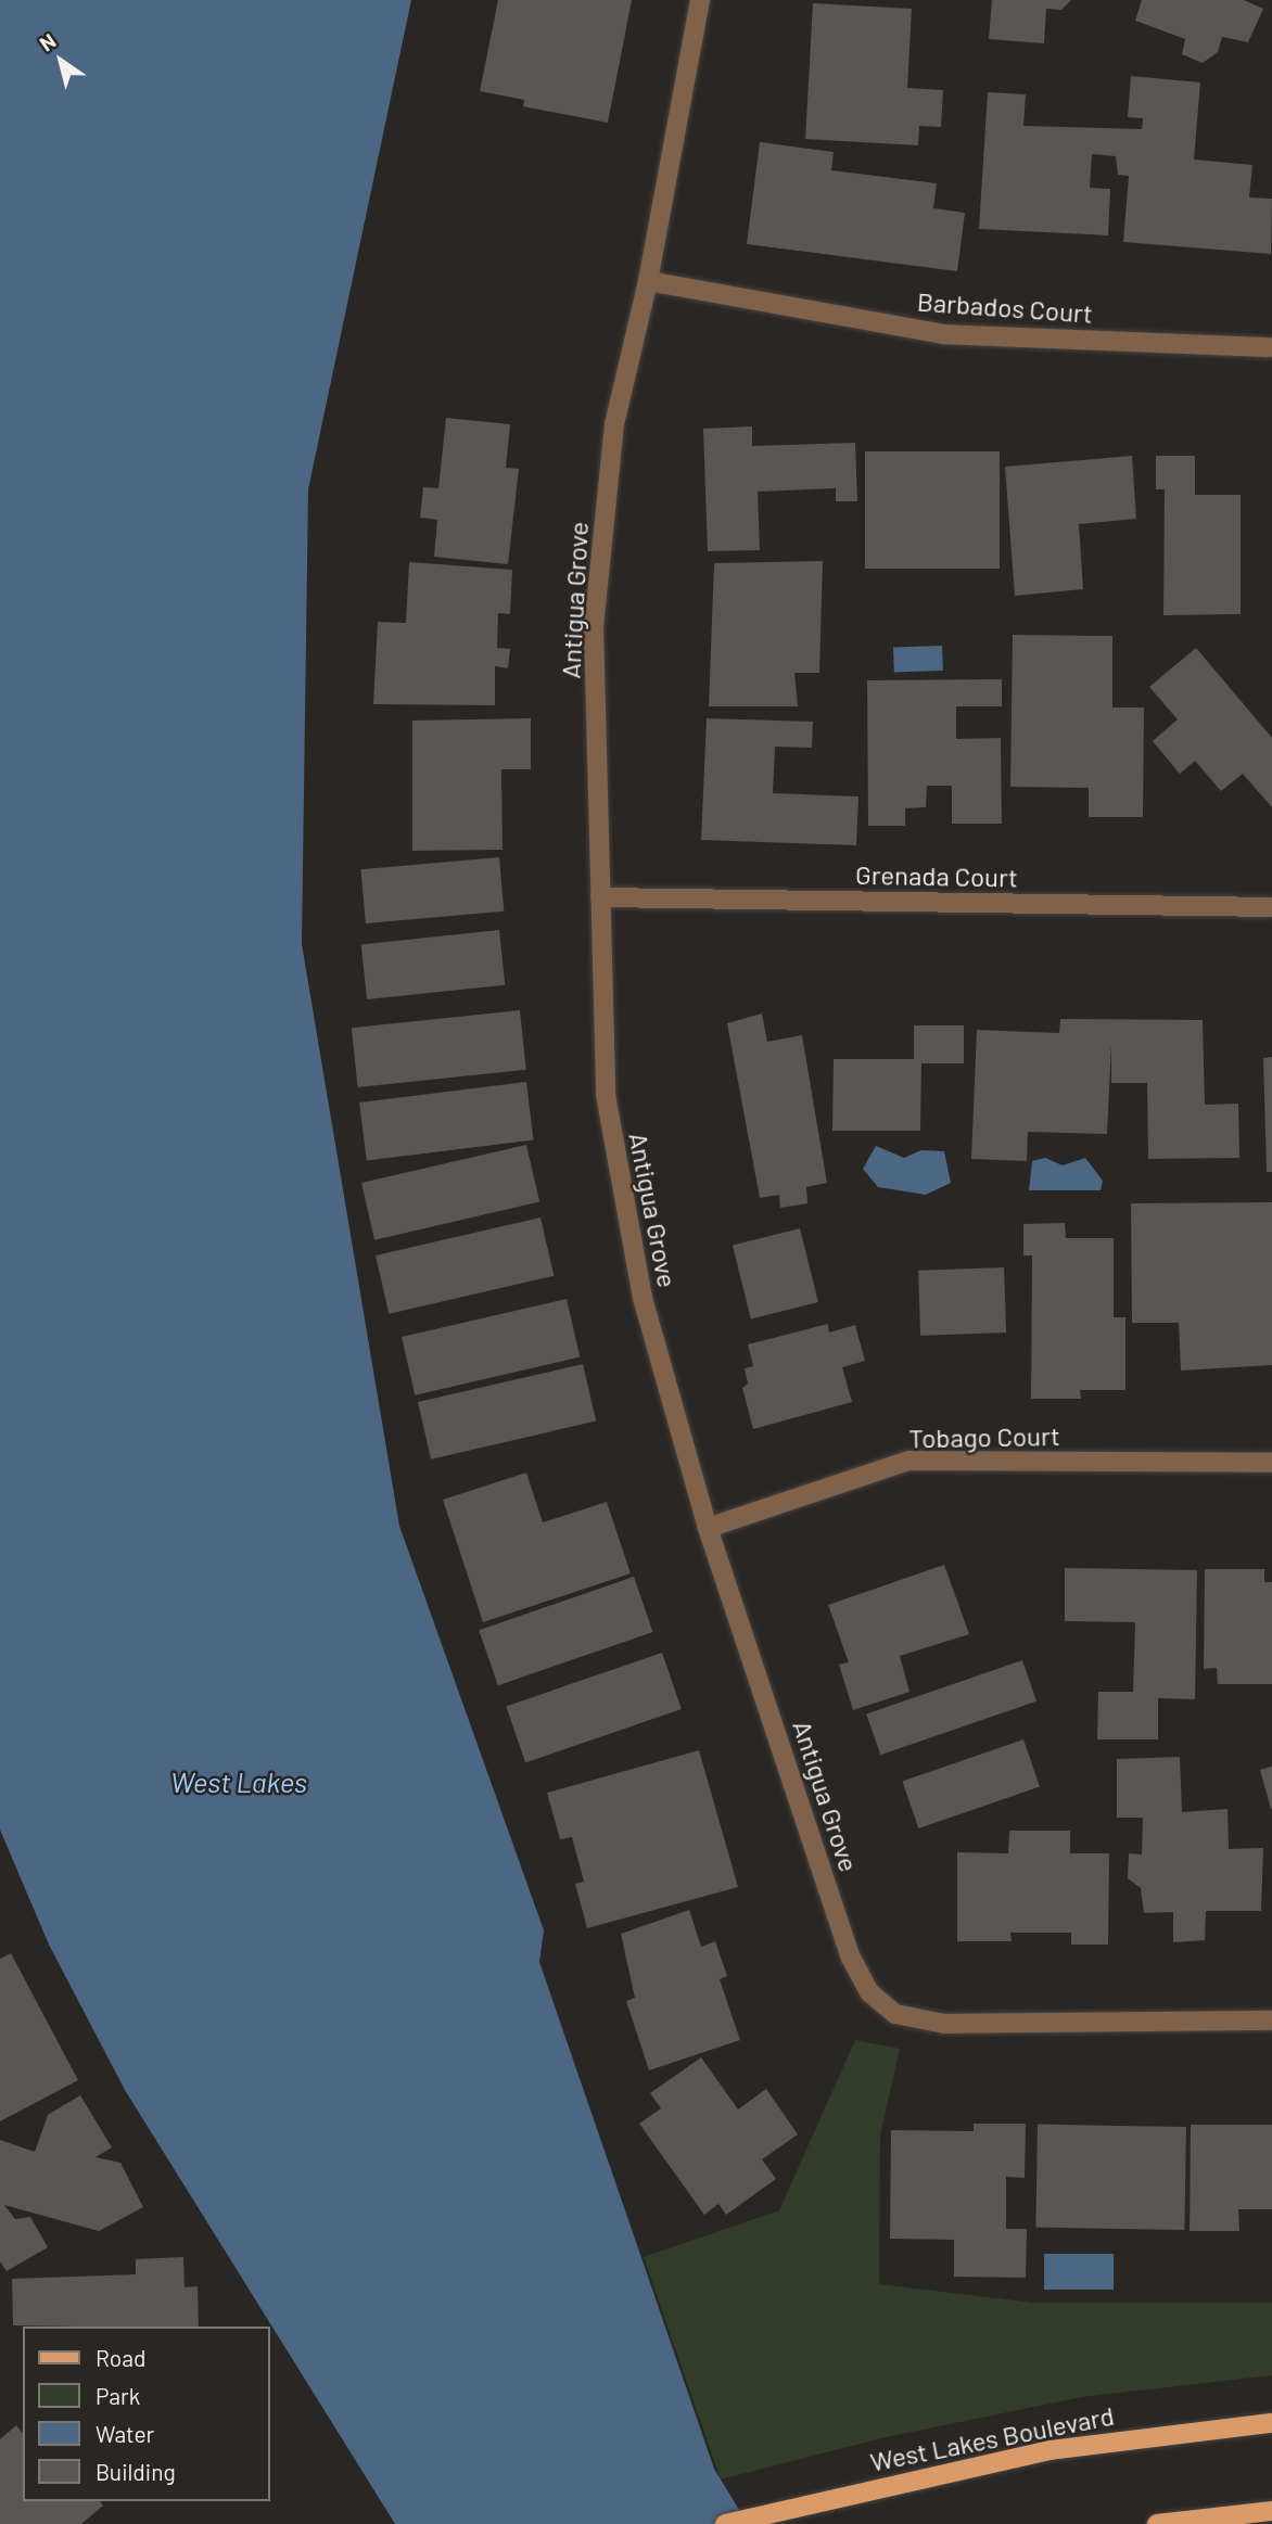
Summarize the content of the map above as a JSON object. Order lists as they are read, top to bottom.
{
  "streets": {
    "main road": ["West Lakes Boulevard"],
    "street": [
      "Barbados Court",
      "Antigua Grove",
      "Grenada Court",
      "Tobago Court"
    ]
  },
  "crossings": [
    ["Barbados Court", "Antigua Grove"],
    ["Antigua Grove", "Grenada Court"],
    ["Antigua Grove", "Tobago Court"]
  ],
  "water": ["West Lakes"],
  "legend": [
    "Road",
    "Park",
    "Water",
    "Building"
  ],
  "north": "top left"
}
